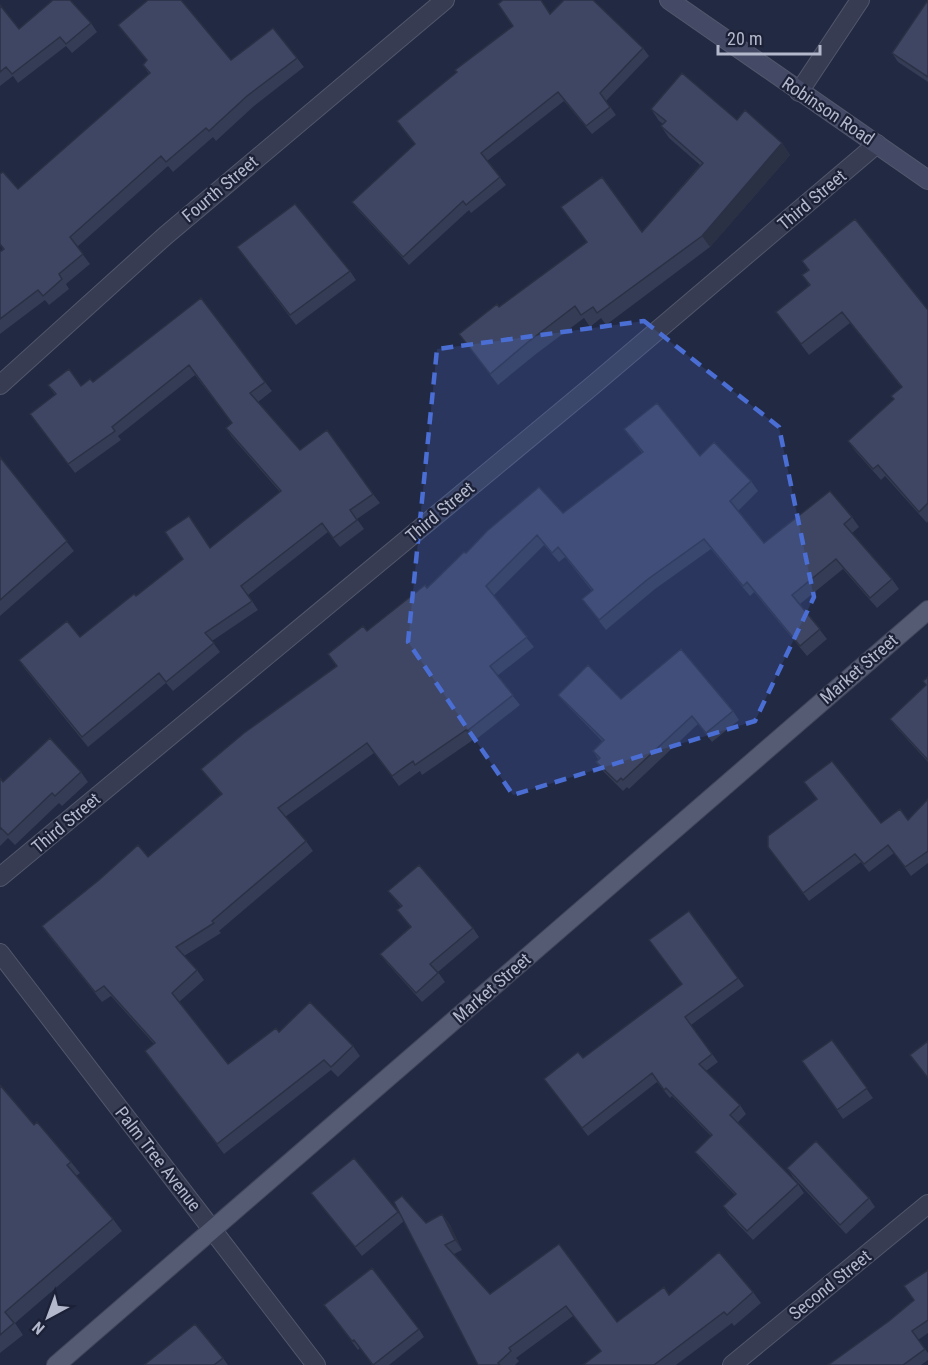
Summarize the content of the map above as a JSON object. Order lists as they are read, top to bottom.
{
  "streets": {
    "main road": ["Robinson Road", "Market Street"],
    "street": [
      "Fourth Street",
      "Third Street",
      "Palm Tree Avenue",
      "Second Street"
    ]
  },
  "crossings": [
    ["Robinson Road", "Third Street"],
    ["Market Street", "Palm Tree Avenue"]
  ],
  "scale_bar": "20 m",
  "north": "bottom left"
}
